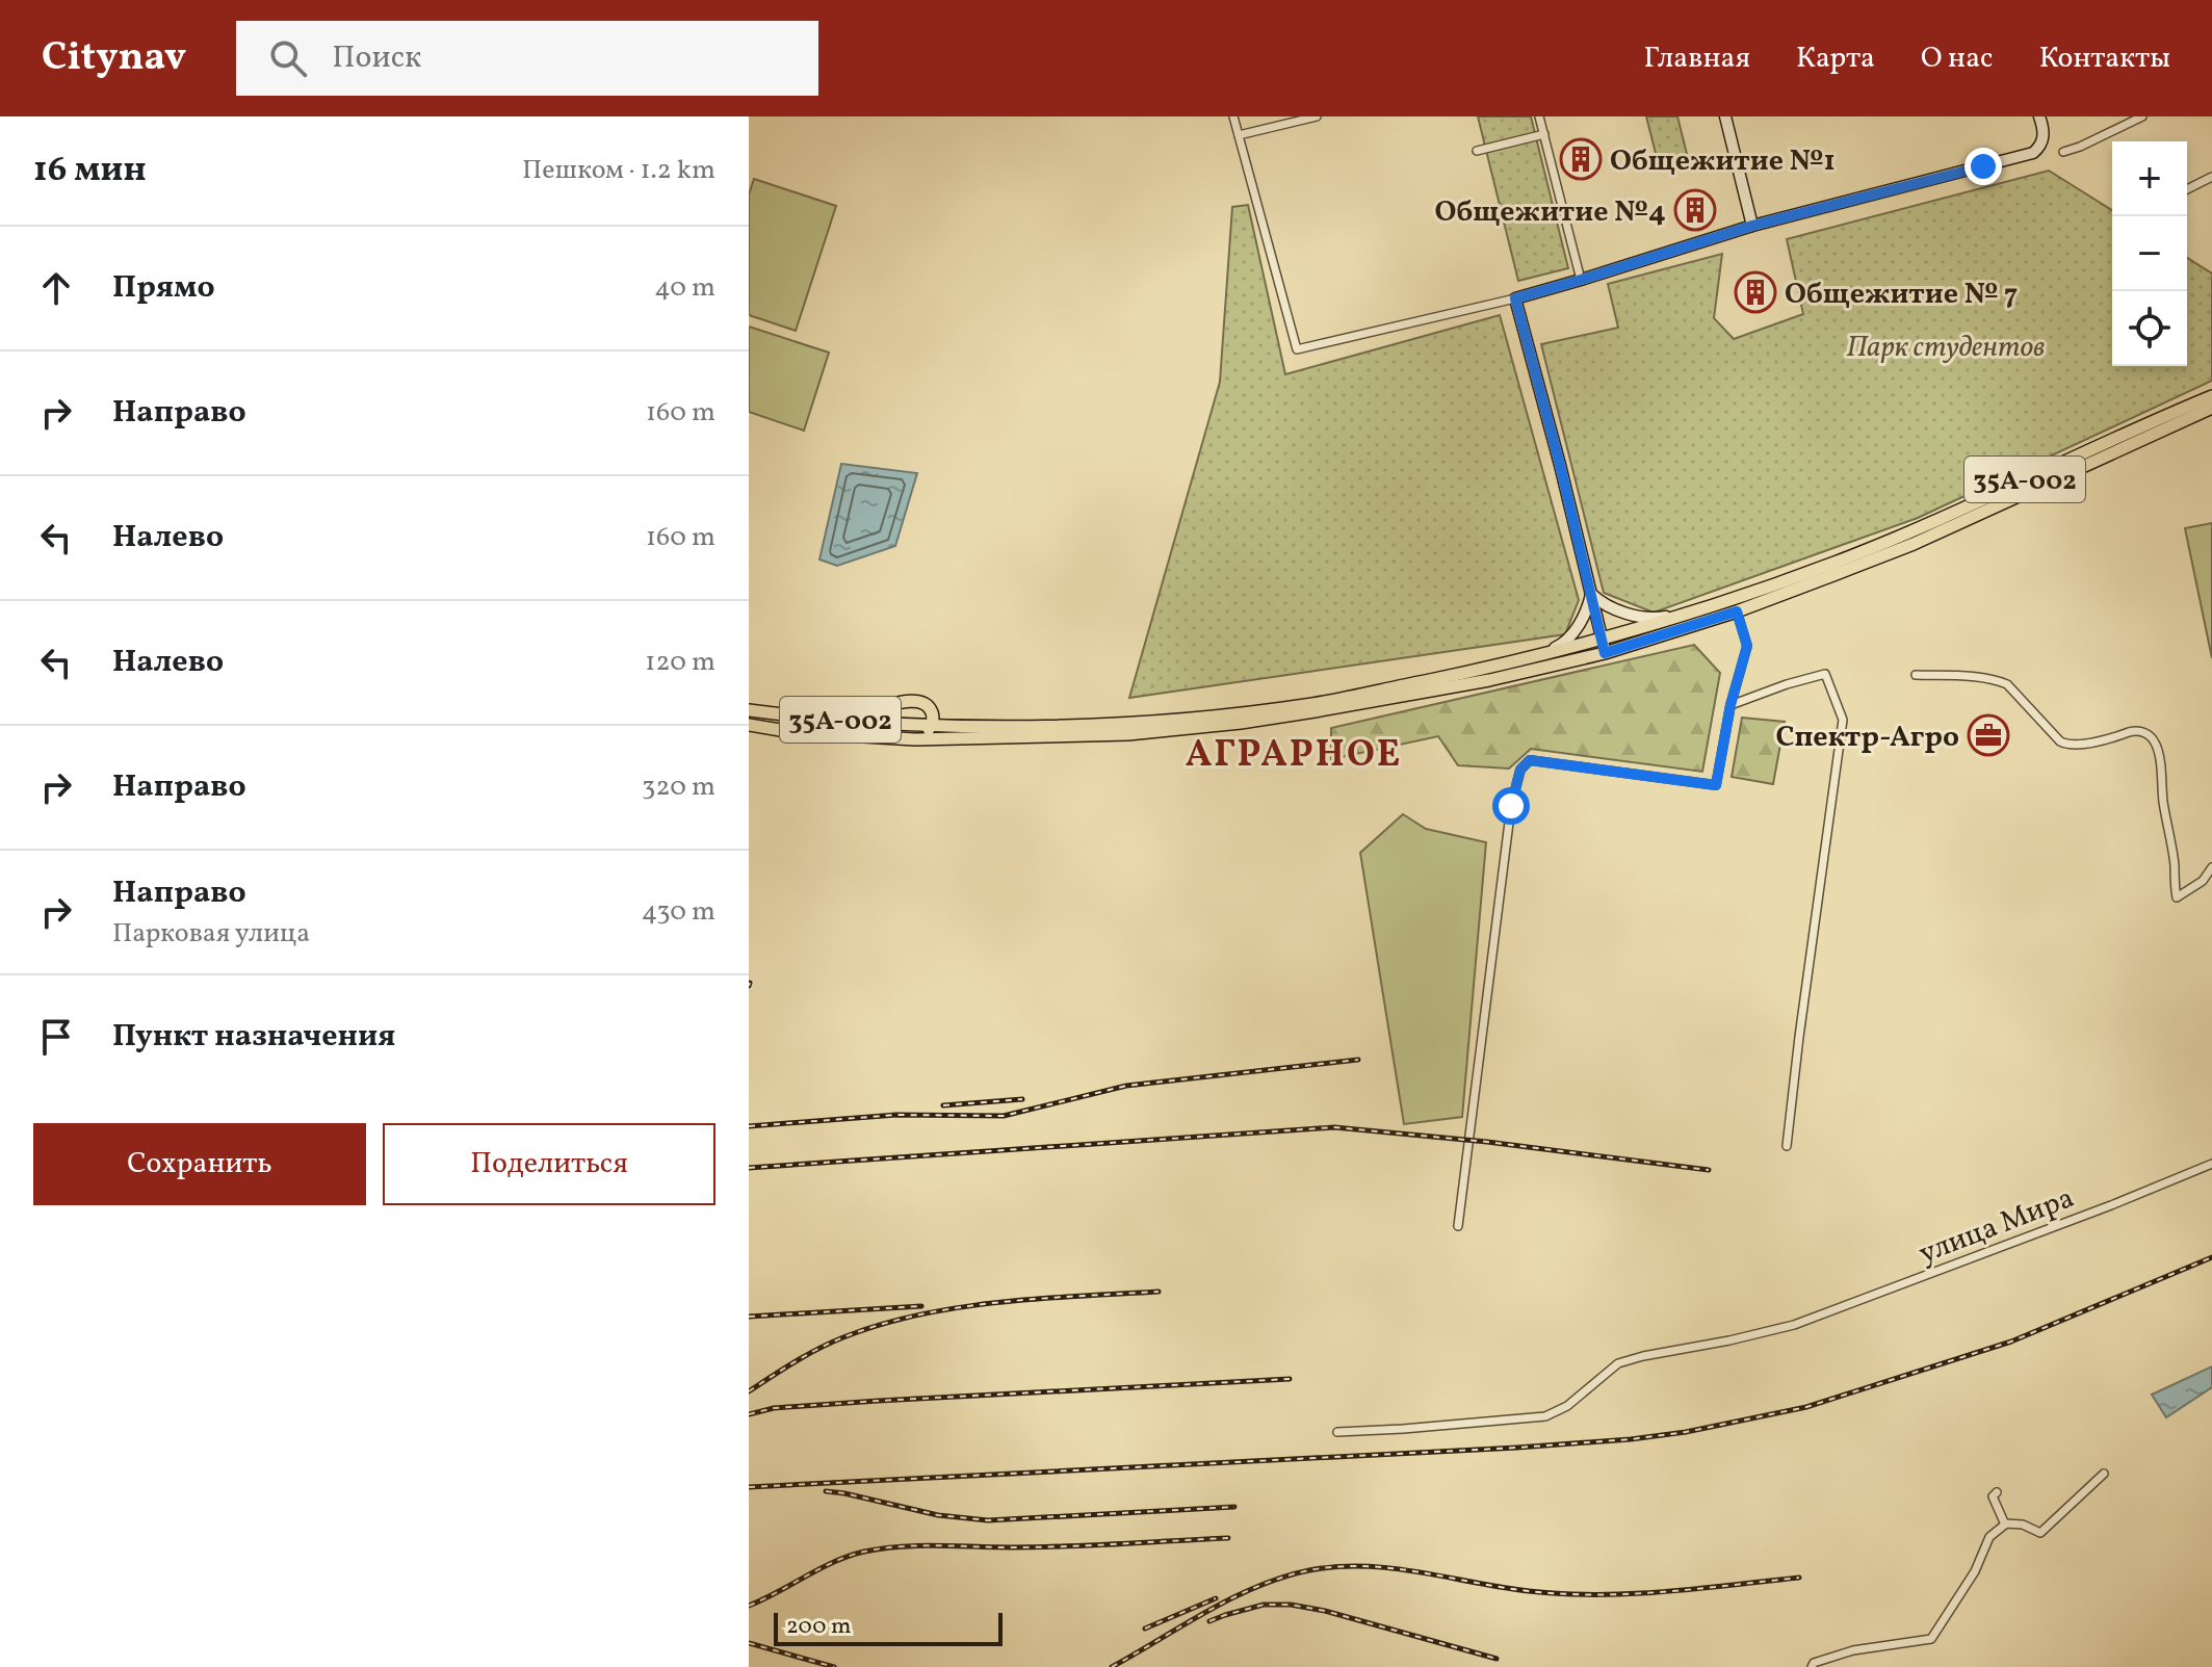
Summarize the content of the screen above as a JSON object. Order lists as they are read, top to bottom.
{
  "streets": {
    "main road": ["35А-002"],
    "street": ["улица Мира"]
  },
  "districts": ["АГРАРНОЕ"],
  "parks": ["Парк студентов"],
  "places": {
    "building": ["Общежитие №1", "Общежитие №4", "Общежитие № 7"],
    "office": ["Спектр-Агро"]
  },
  "scale_bar": "200 m",
  "page": {
    "header": "Citynav",
    "search": "Поиск",
    "nav": [
      "Главная",
      "Карта",
      "О нас",
      "Контакты"
    ],
    "heading": ["16 мин", "Пешком · 1.2 km"],
    "map_buttons": ["+", "−"],
    "list": [
      ["Прямо", "40 m"],
      ["Направо", "160 m"],
      ["Налево", "160 m"],
      ["Налево", "120 m"],
      ["Направо", "320 m"],
      ["Направо", "Парковая улица", "430 m"],
      "Пункт назначения"
    ],
    "buttons": ["Сохранить", "Поделиться"],
    "scale": "200 m"
  }
}
